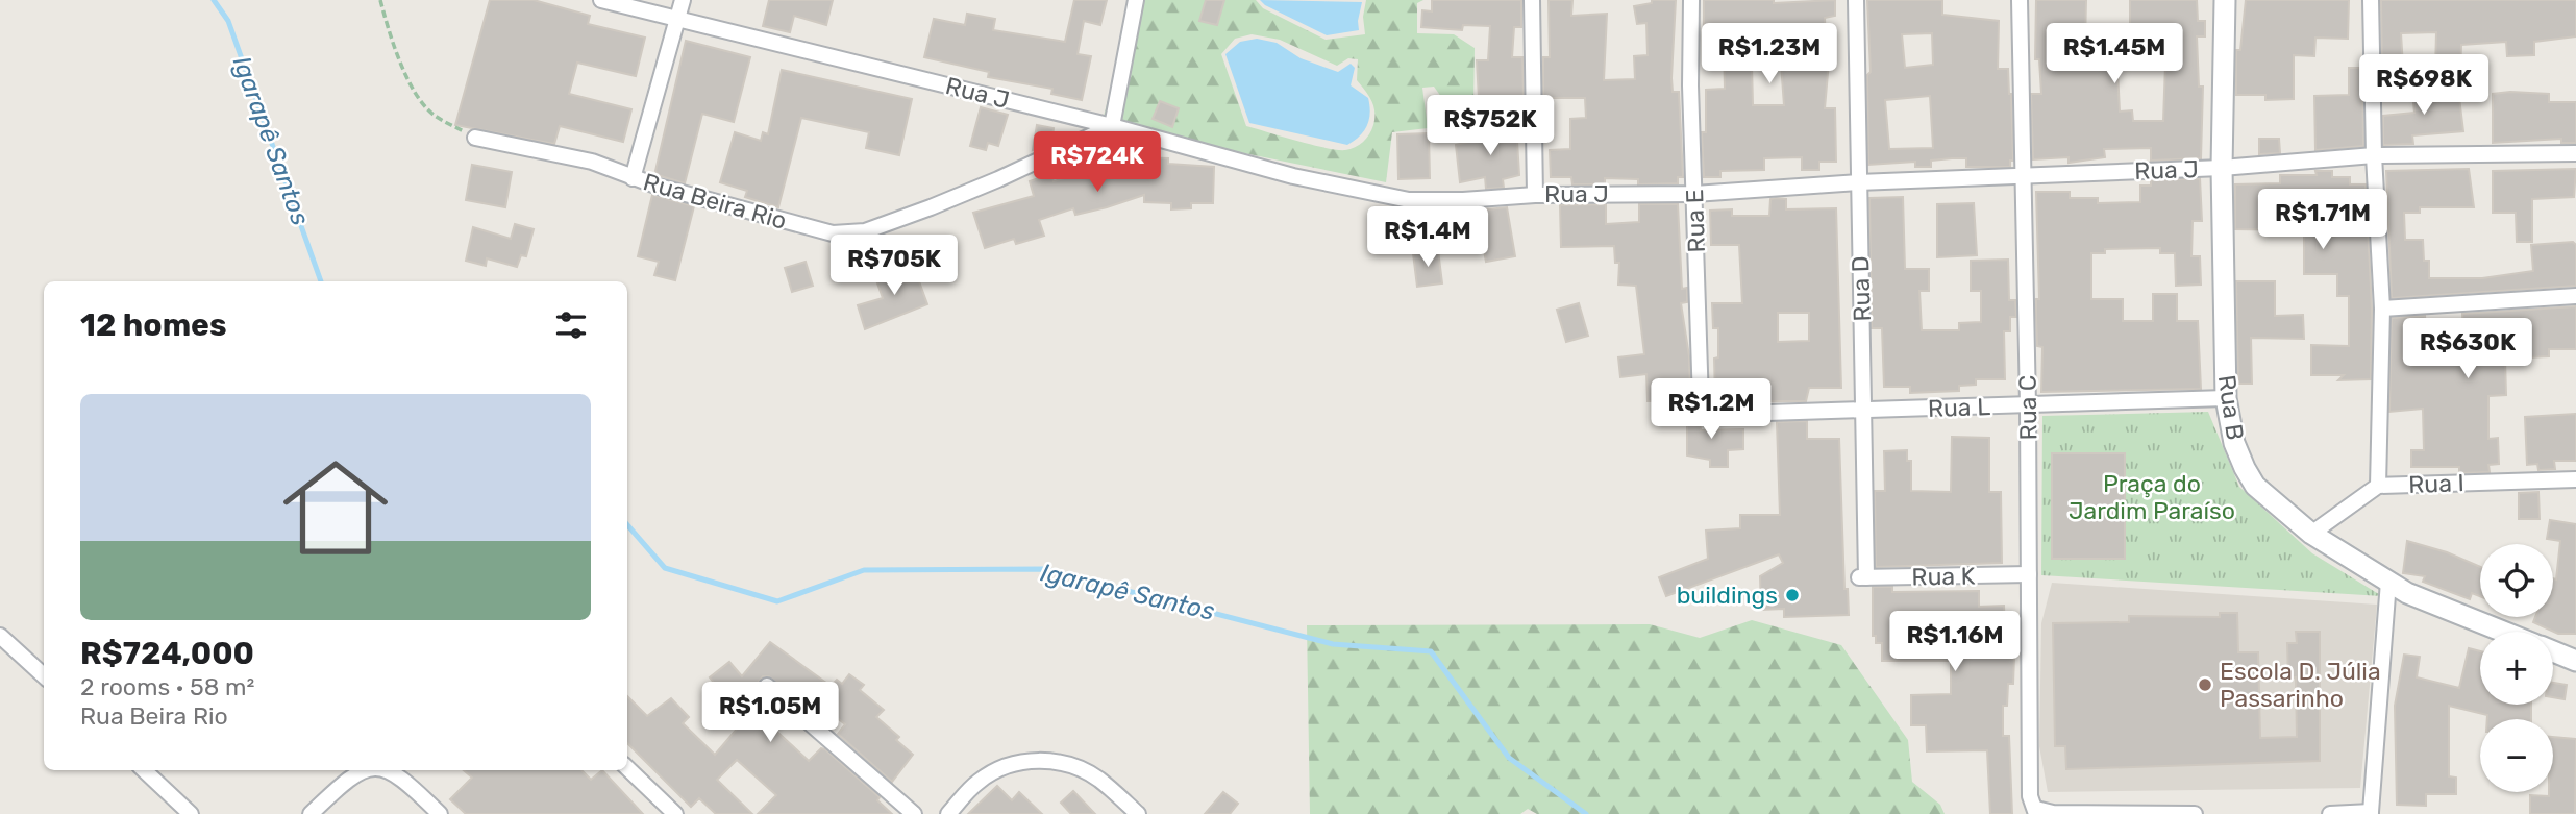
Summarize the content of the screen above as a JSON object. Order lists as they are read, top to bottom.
{
  "streets": {
    "street": [
      "Rua J",
      "Rua Beira Rio",
      "Rua E",
      "Rua D",
      "Rua L",
      "Rua C",
      "Rua B",
      "Rua I",
      "Rua K"
    ]
  },
  "crossings": [
    ["Rua J", "Rua Beira Rio"],
    ["Rua J", "Rua E"],
    ["Rua J", "Rua D"],
    ["Rua J", "Rua C"],
    ["Rua J", "Rua B"],
    ["Rua E", "Rua L"],
    ["Rua D", "Rua L"],
    ["Rua D", "Rua K"],
    ["Rua L", "Rua C"],
    ["Rua L", "Rua B"],
    ["Rua C", "Rua K"],
    ["Rua B", "Rua I"]
  ],
  "water": ["Igarapê Santos"],
  "parks": ["Praça do Jardim Paraíso"],
  "places": ["buildings", "Escola D. Júlia Passarinho"],
  "page": {
    "price": [
      "R$1.23M",
      "R$1.45M",
      "R$698K",
      "R$752K",
      "R$724K",
      "R$1.71M",
      "R$1.4M",
      "R$705K",
      "R$630K",
      "R$1.2M",
      "R$1.16M",
      "R$1.05M"
    ],
    "heading": "12 homes",
    "list": [
      {
        "name": "R$724,000",
        "note": "2 rooms · 58 m² · Rua Beira Rio"
      }
    ],
    "map_buttons": ["+", "−"]
  }
}
